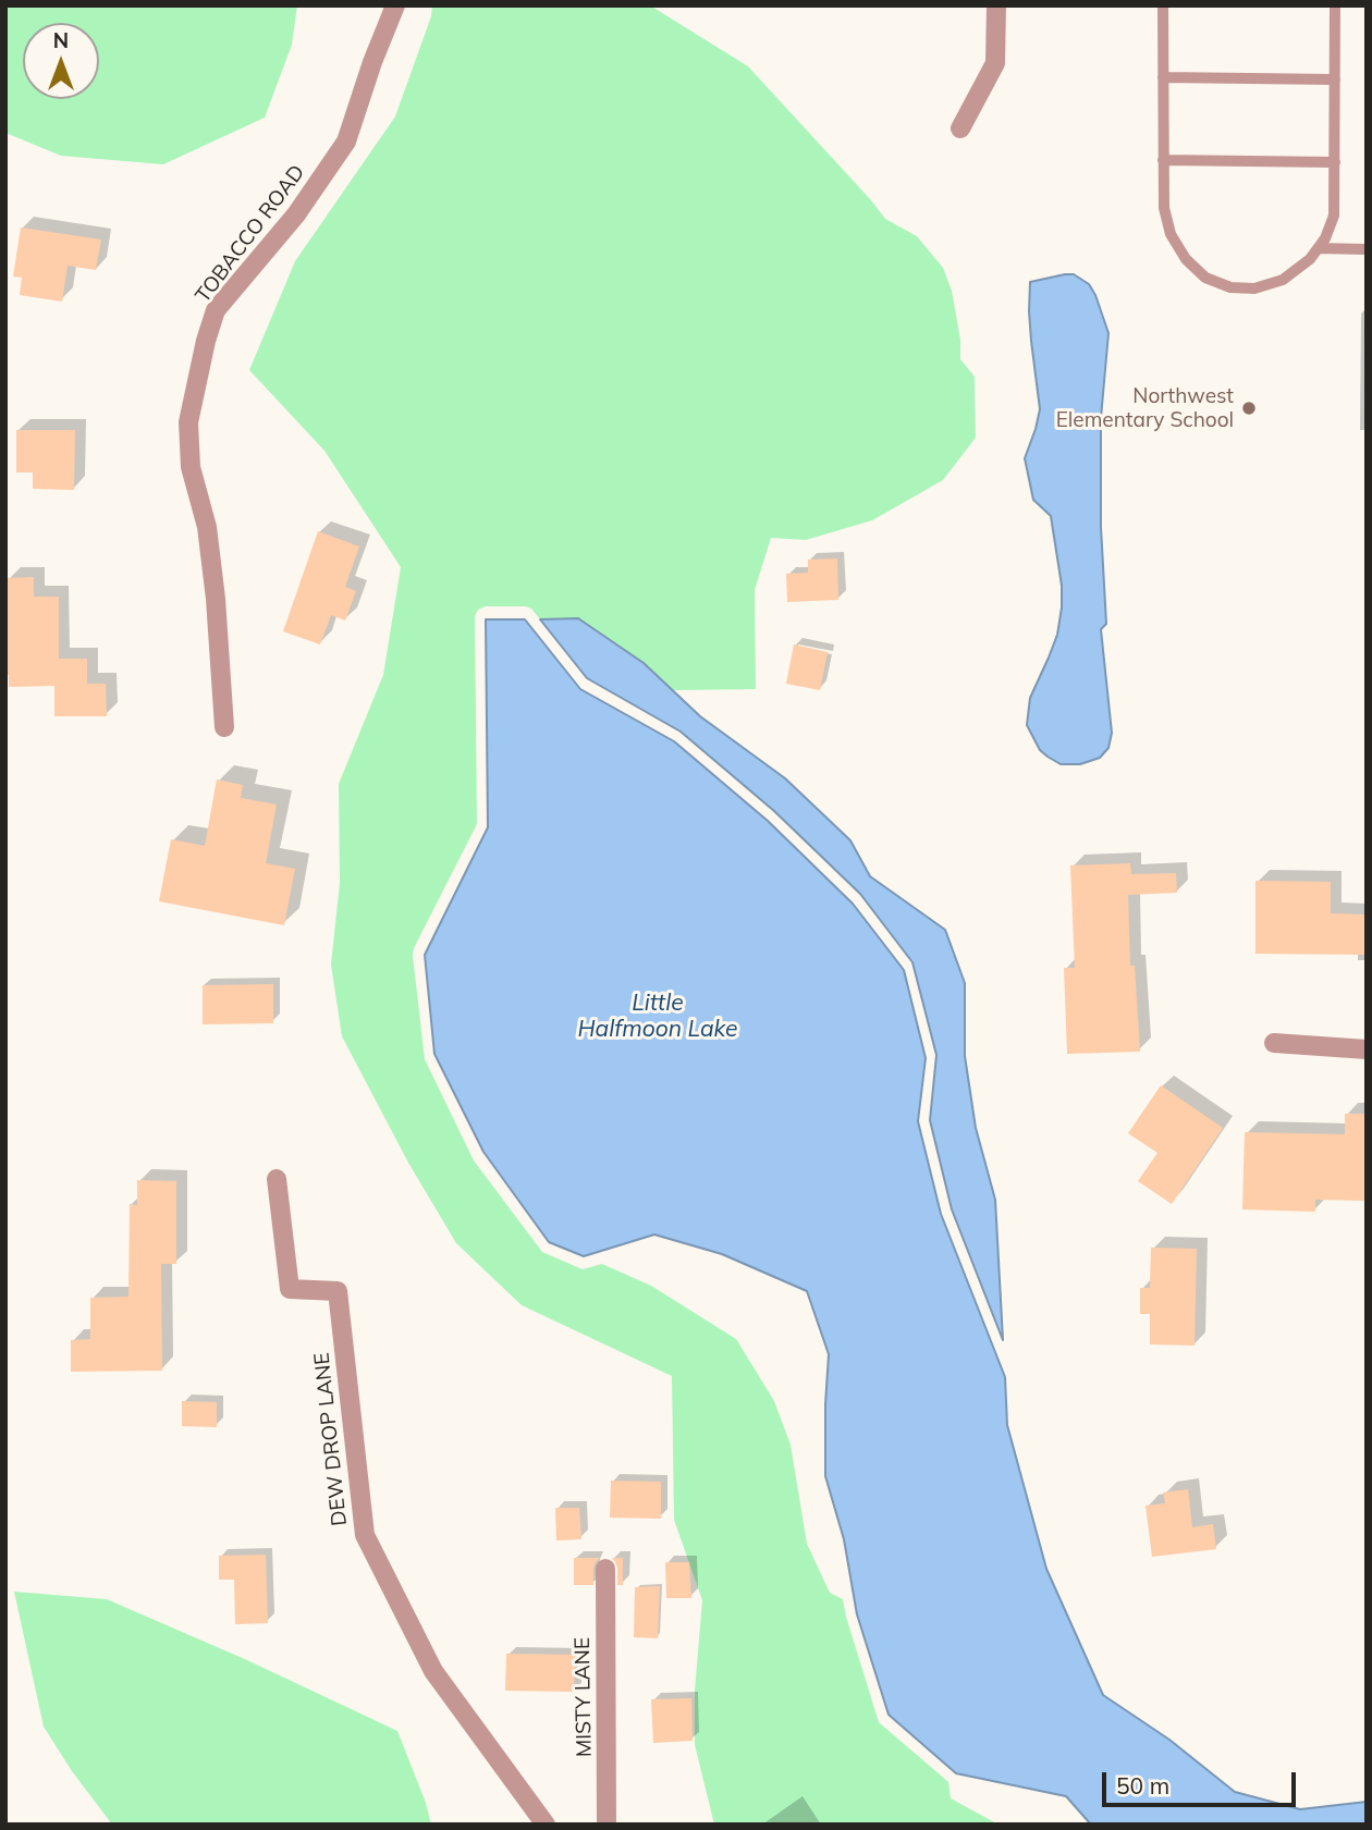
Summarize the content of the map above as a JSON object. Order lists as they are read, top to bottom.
{
  "streets": {
    "street": ["TOBACCO ROAD", "DEW DROP LANE", "MISTY LANE"]
  },
  "water": ["Little Halfmoon Lake"],
  "places": ["Northwest Elementary School"],
  "scale_bar": "50 m",
  "north": "top"
}
